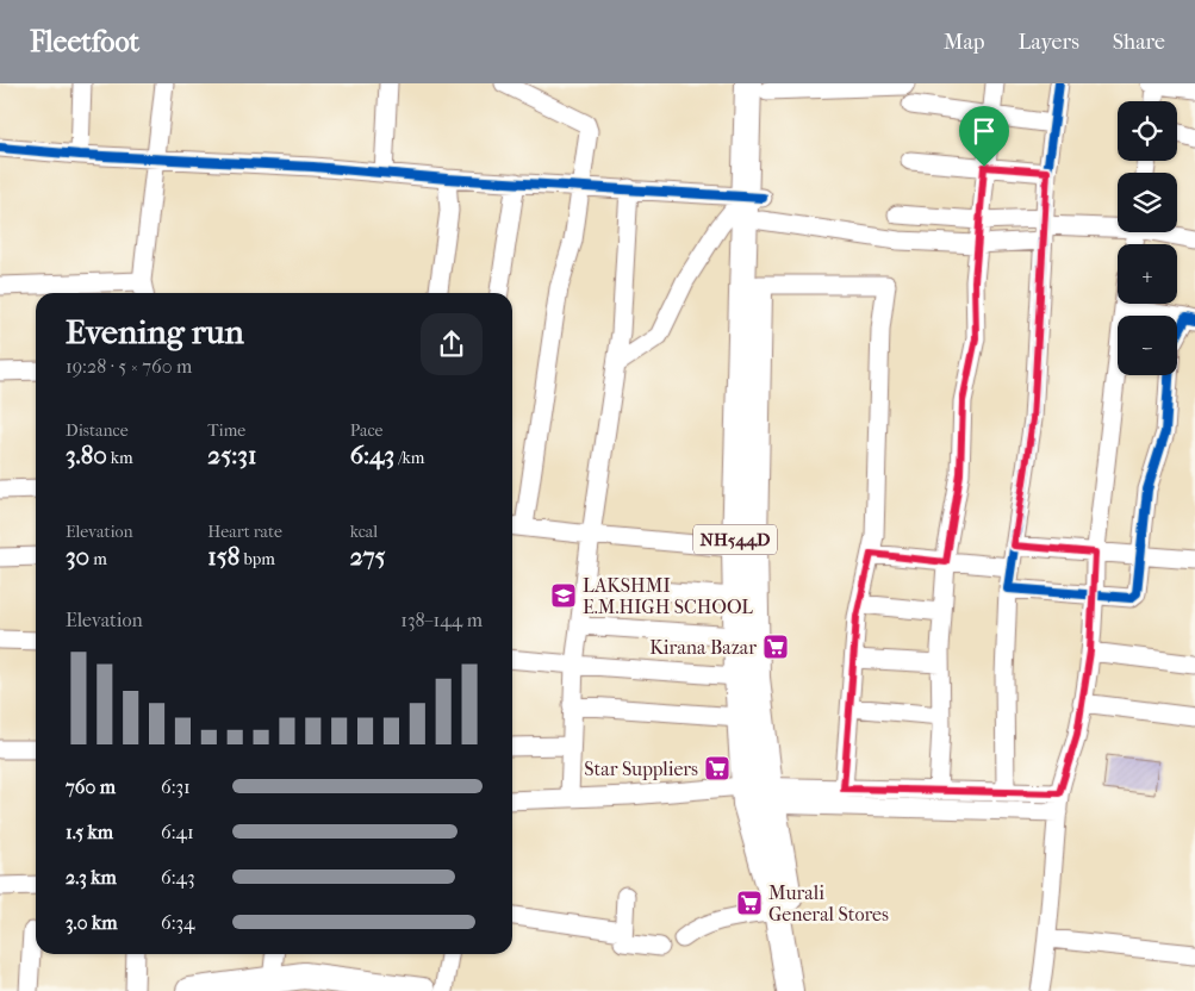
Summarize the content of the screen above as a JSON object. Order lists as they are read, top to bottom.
{
  "streets": {
    "highway": ["NH544D"]
  },
  "places": {
    "school or university": ["LAKSHMI E.M.HIGH SCHOOL"],
    "supermarket": ["Kirana Bazar", "Star Suppliers", "Murali General Stores"]
  },
  "page": {
    "header": "Fleetfoot",
    "nav": ["Map", "Layers", "Share"],
    "map_buttons": ["+", "−"],
    "heading": ["Evening run", "19:28 · 5 × 760 m"],
    "stats": [
      ["Distance", "3.80 km"],
      ["Time", "25:31"],
      ["Pace", "6:43 /km"],
      ["Elevation", "30 m"],
      ["Heart rate", "158 bpm"],
      ["kcal", "275"]
    ],
    "chart": ["Elevation", "138–144 m"],
    "list": [
      {
        "name": "760 m",
        "note": "6:31"
      },
      {
        "name": "1.5 km",
        "note": "6:41"
      },
      {
        "name": "2.3 km",
        "note": "6:43"
      },
      {
        "name": "3.0 km",
        "note": "6:34"
      }
    ]
  }
}
